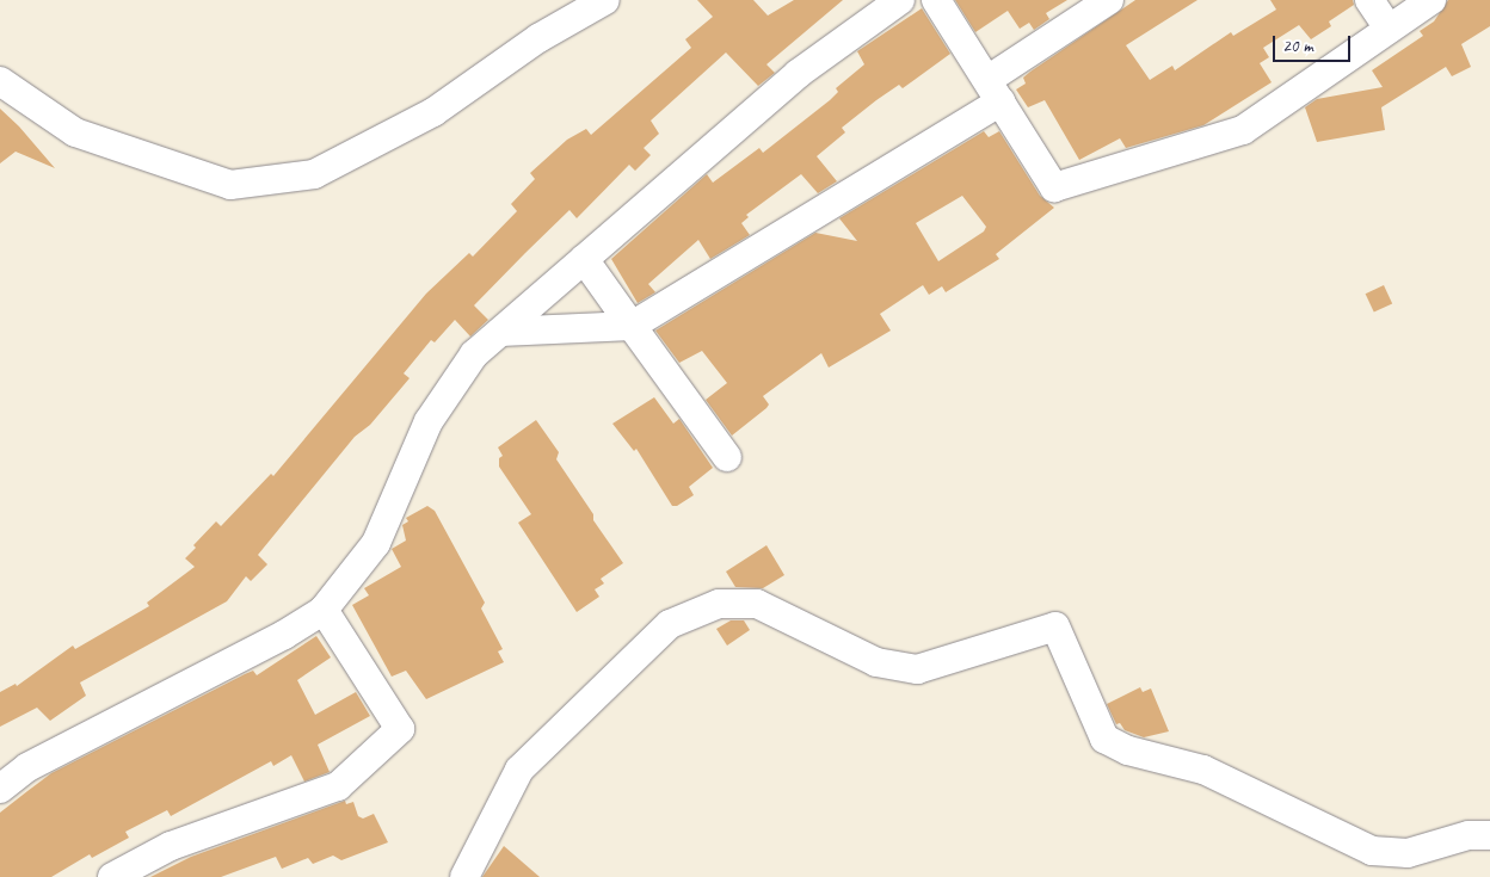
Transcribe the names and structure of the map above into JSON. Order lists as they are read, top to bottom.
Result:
{
  "scale_bar": "20 m"
}
